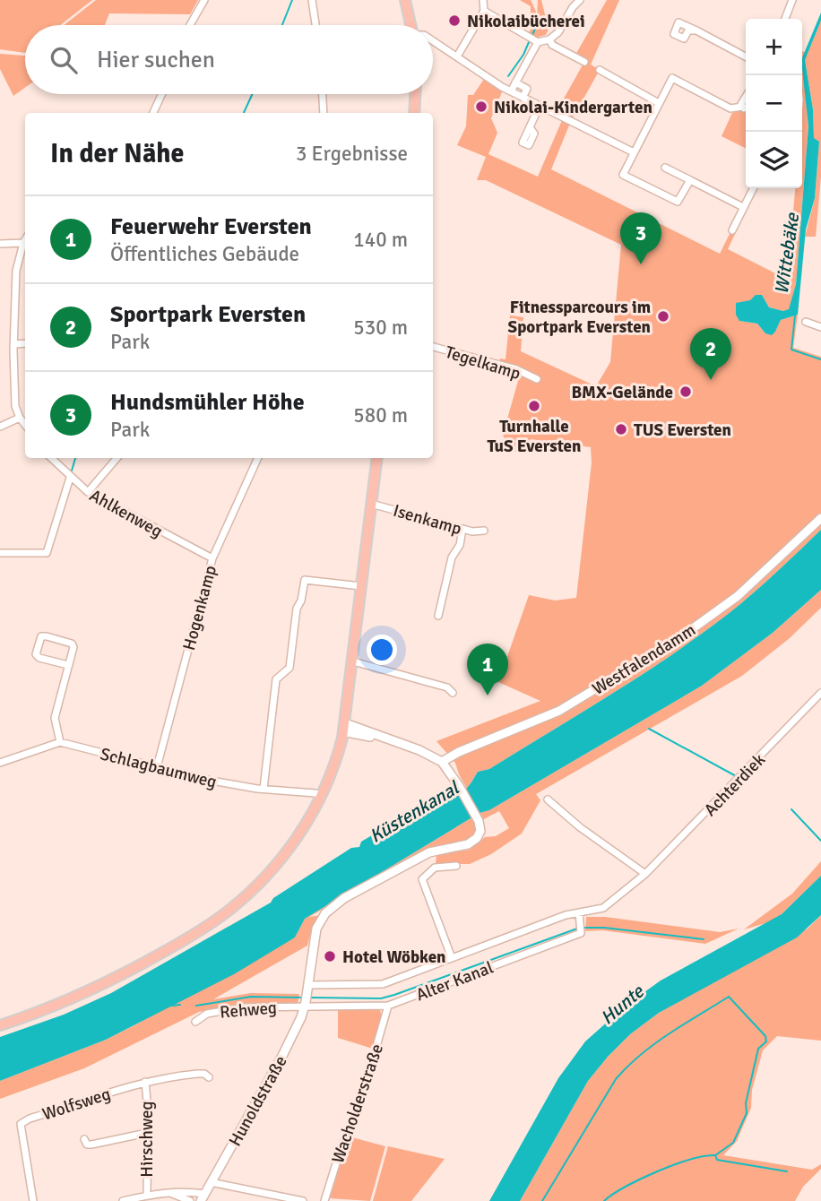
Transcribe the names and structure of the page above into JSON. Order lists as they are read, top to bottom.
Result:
{
  "streets": {
    "street": [
      "Tegelkamp",
      "Ahlkenweg",
      "Isenkamp",
      "Hogenkamp",
      "Westfalendamm",
      "Schlagbaumweg",
      "Achterdiek",
      "Alter Kanal",
      "Rehweg",
      "Hunoldstraße",
      "Wolfsweg",
      "Wacholderstraße",
      "Hirschweg"
    ]
  },
  "crossings": [
    ["Ahlkenweg", "Hogenkamp"],
    ["Hogenkamp", "Schlagbaumweg"],
    ["Westfalendamm", "Hunoldstraße"],
    ["Achterdiek", "Alter Kanal"],
    ["Achterdiek", "Rehweg"],
    ["Achterdiek", "Hunoldstraße"],
    ["Alter Kanal", "Rehweg"],
    ["Alter Kanal", "Hunoldstraße"],
    ["Alter Kanal", "Wacholderstraße"],
    ["Rehweg", "Hunoldstraße"],
    ["Wolfsweg", "Hirschweg"]
  ],
  "water": ["Wittebäke", "Küstenkanal", "Hunte"],
  "places": [
    "Nikolaibücherei",
    "Nikolai-Kindergarten",
    "Fitnessparcours im Sportpark Eversten",
    "BMX-Gelände",
    "Turnhalle TuS Eversten",
    "TUS Eversten",
    "Hotel Wöbken"
  ],
  "page": {
    "map_buttons": ["+", "−"],
    "search": "Hier suchen",
    "heading": ["In der Nähe", "3 Ergebnisse"],
    "list": [
      {
        "mark": "1",
        "name": "Feuerwehr Eversten",
        "note": "Öffentliches Gebäude",
        "value": "140 m"
      },
      {
        "mark": "2",
        "name": "Sportpark Eversten",
        "note": "Park",
        "value": "530 m"
      },
      {
        "mark": "3",
        "name": "Hundsmühler Höhe",
        "note": "Park",
        "value": "580 m"
      }
    ],
    "pins": ["3", "2", "1"]
  }
}
